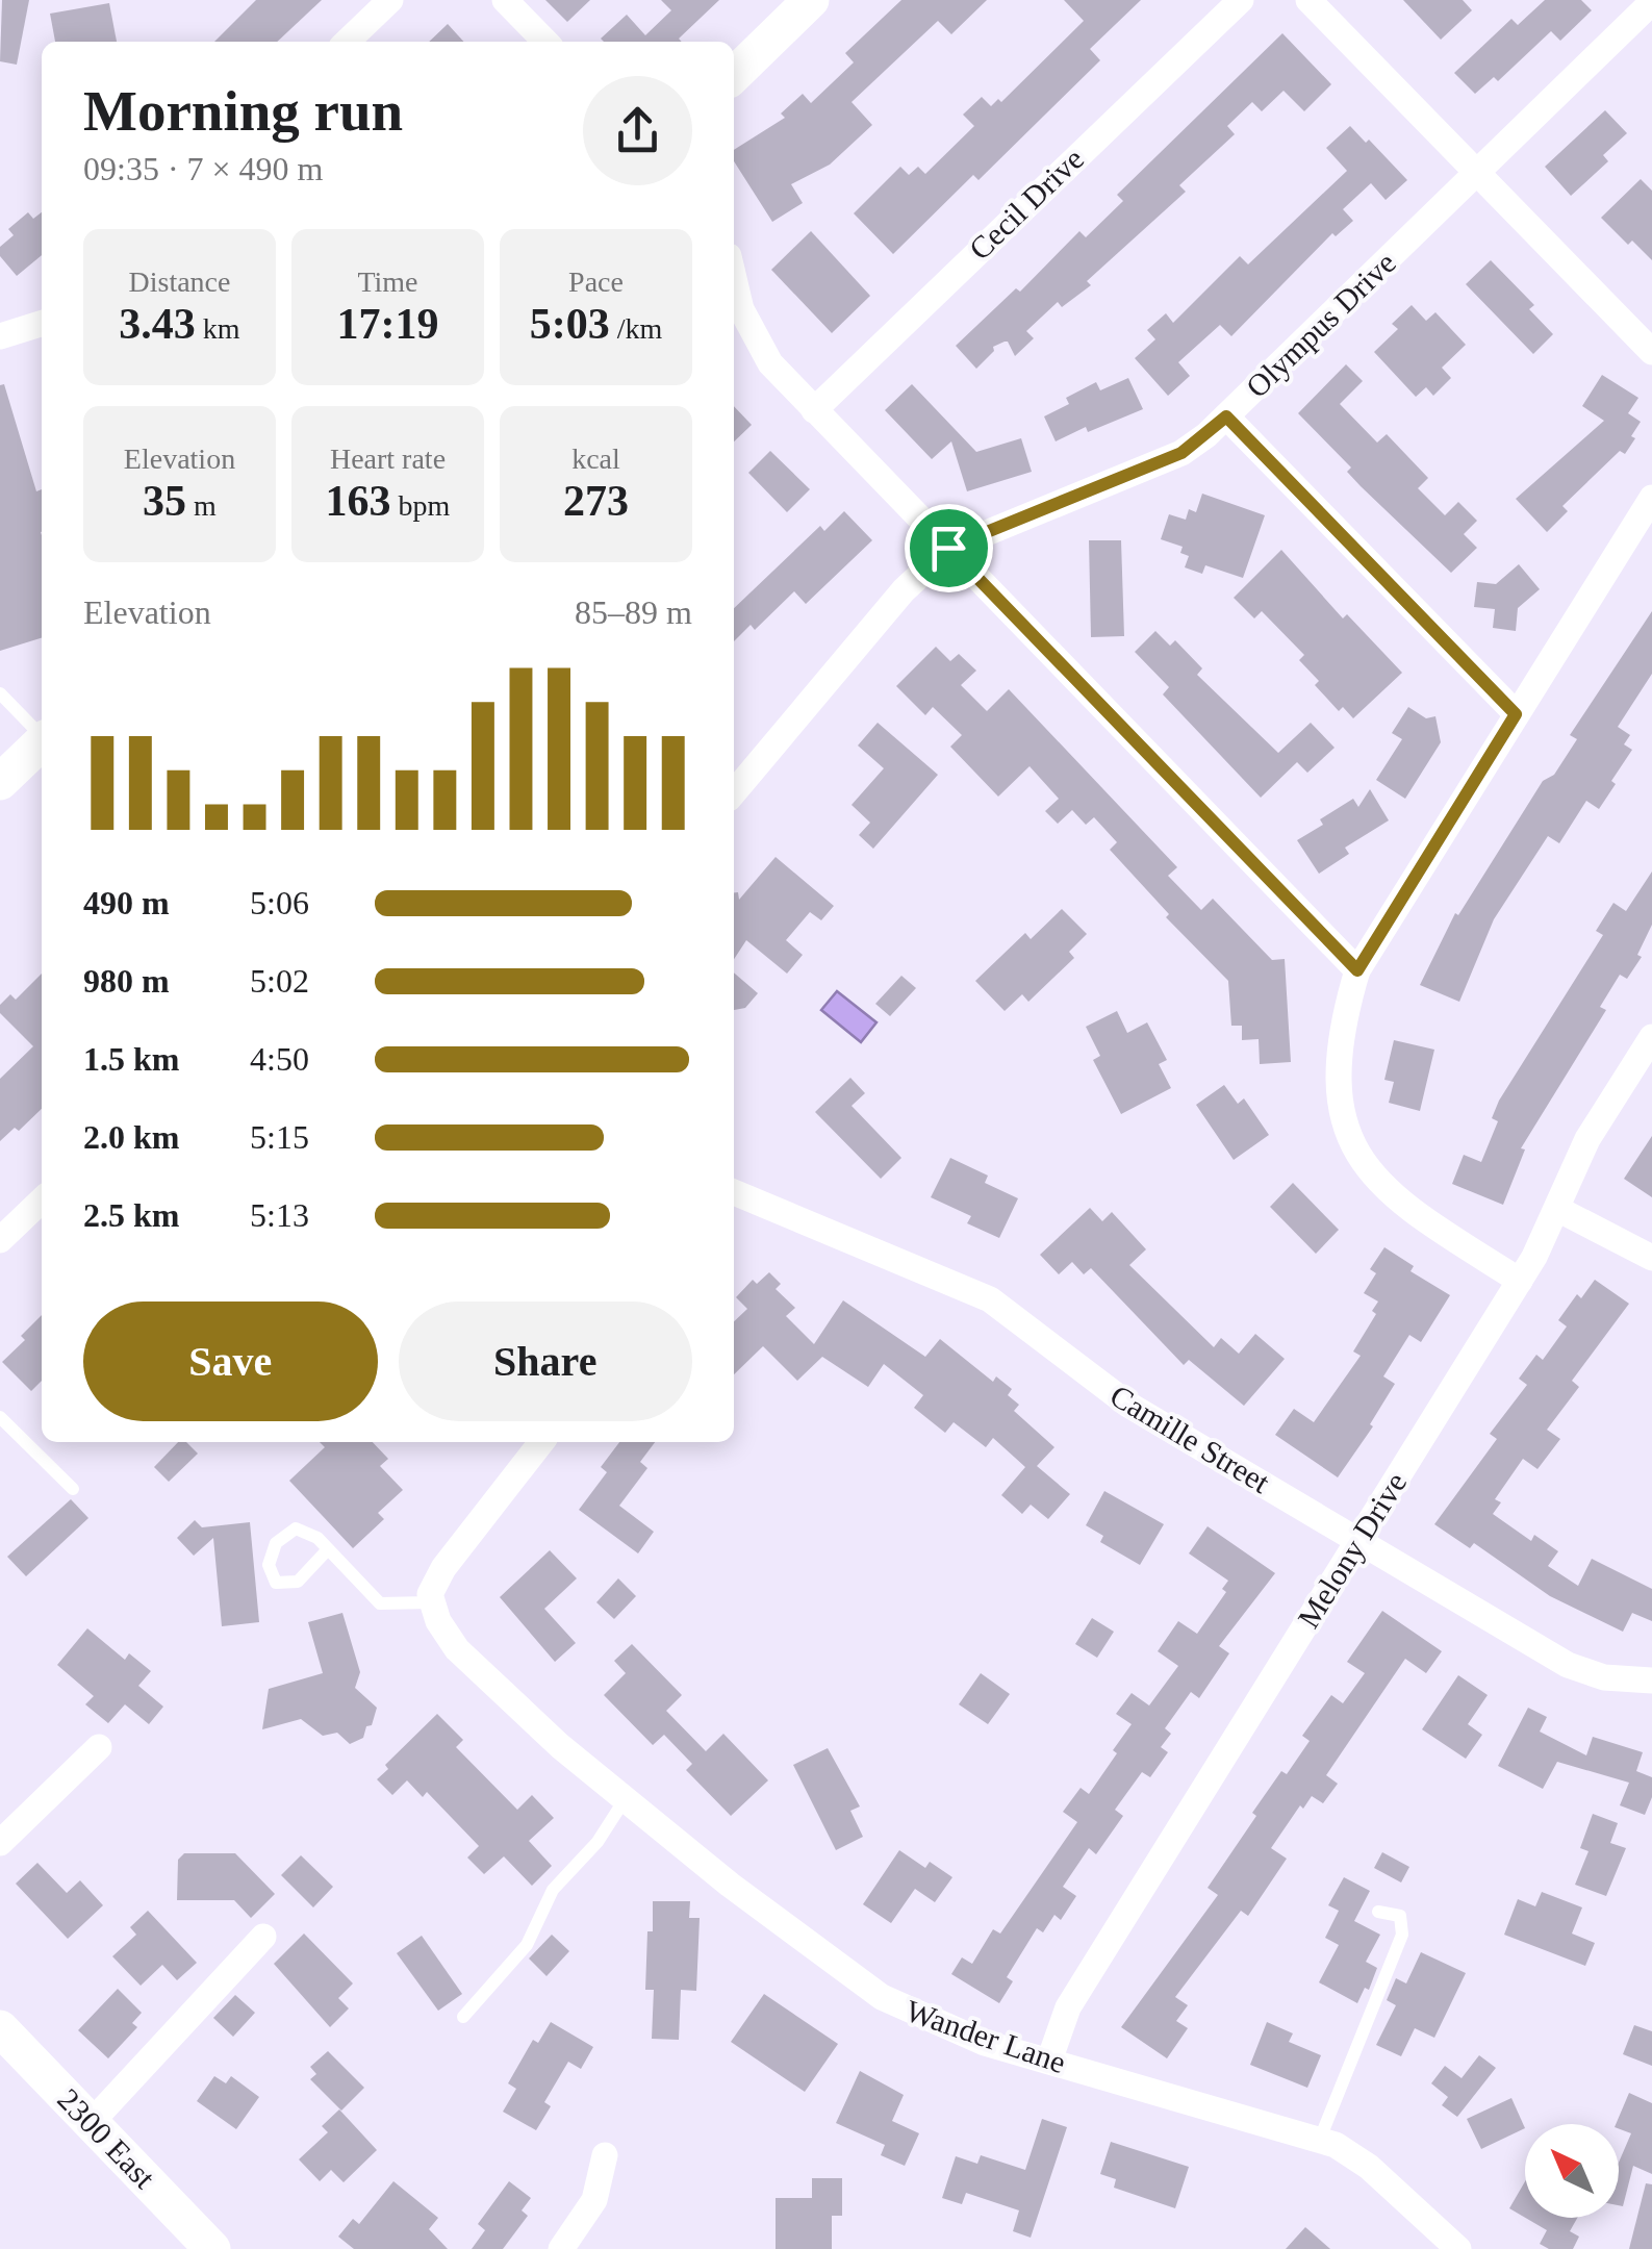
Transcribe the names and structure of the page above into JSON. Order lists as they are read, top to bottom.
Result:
{
  "streets": {
    "main road": ["2300 East"],
    "street": [
      "Cecil Drive",
      "Olympus Drive",
      "Camille Street",
      "Melony Drive",
      "Wander Lane"
    ]
  },
  "crossings": [
    ["Camille Street", "Melony Drive"],
    ["Melony Drive", "Wander Lane"]
  ],
  "north": "top left",
  "page": {
    "heading": ["Morning run", "09:35 · 7 × 490 m"],
    "stats": [
      ["Distance", "3.43 km"],
      ["Time", "17:19"],
      ["Pace", "5:03 /km"],
      ["Elevation", "35 m"],
      ["Heart rate", "163 bpm"],
      ["kcal", "273"]
    ],
    "chart": ["Elevation", "85–89 m"],
    "list": [
      {
        "name": "490 m",
        "note": "5:06"
      },
      {
        "name": "980 m",
        "note": "5:02"
      },
      {
        "name": "1.5 km",
        "note": "4:50"
      },
      {
        "name": "2.0 km",
        "note": "5:15"
      },
      {
        "name": "2.5 km",
        "note": "5:13"
      }
    ],
    "buttons": ["Save", "Share"]
  }
}
